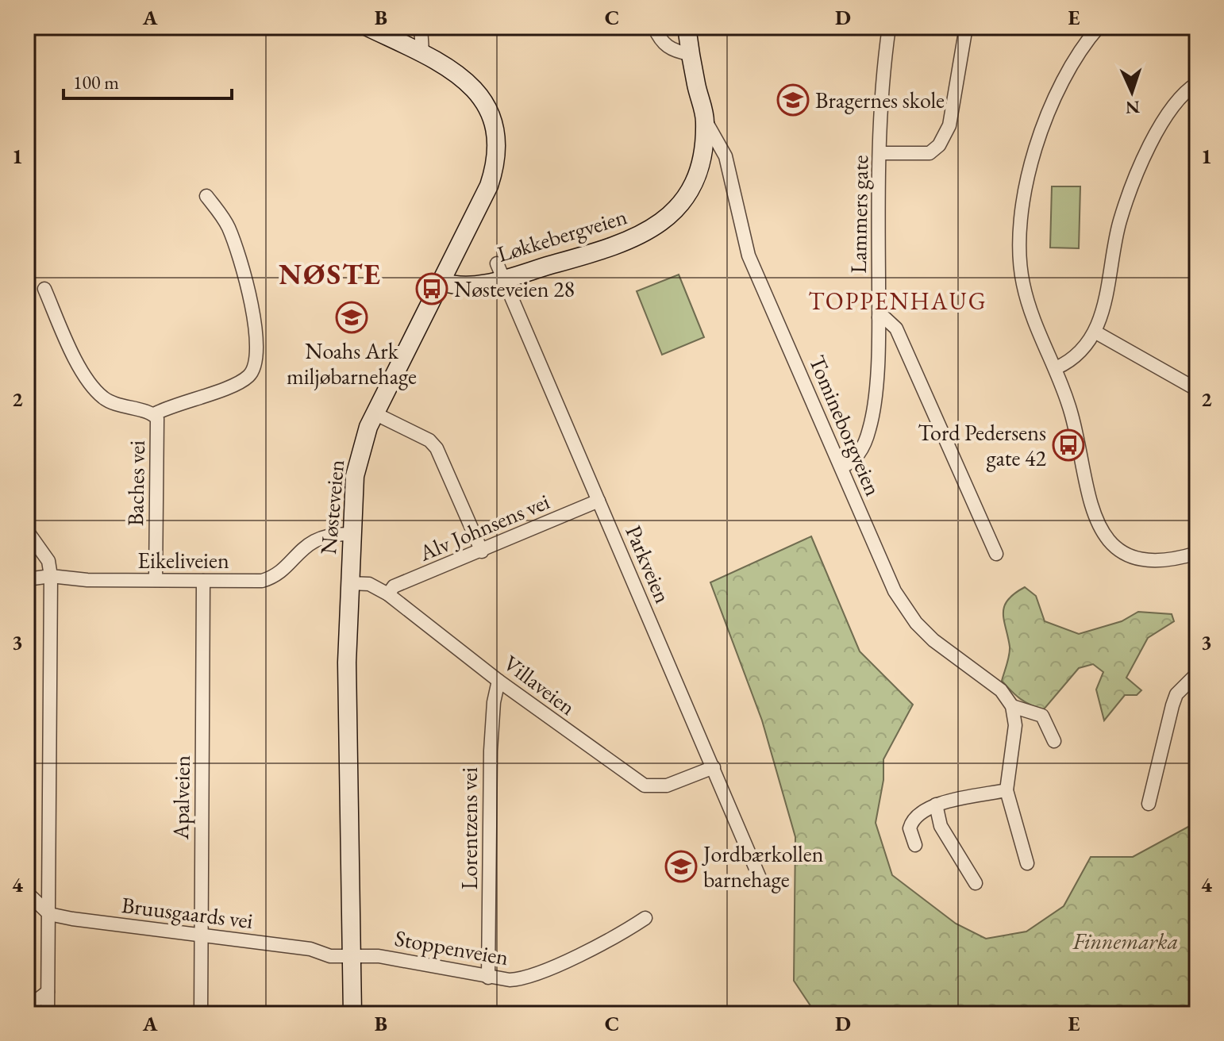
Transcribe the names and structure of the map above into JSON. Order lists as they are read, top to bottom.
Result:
{
  "streets": {
    "main road": ["Løkkebergveien", "Nøsteveien"],
    "street": [
      "Lammers gate",
      "Tomineborgveien",
      "Baches vei",
      "Alv Johnsens vei",
      "Eikeliveien",
      "Parkveien",
      "Villaveien",
      "Apalveien",
      "Lorentzens vei",
      "Bruusgaards vei",
      "Stoppenveien"
    ]
  },
  "crossings": [
    ["Lammers gate", "Tomineborgveien"],
    ["Løkkebergveien", "Tomineborgveien"],
    ["Løkkebergveien", "Nøsteveien"],
    ["Løkkebergveien", "Parkveien"],
    ["Baches vei", "Eikeliveien"],
    ["Nøsteveien", "Eikeliveien"],
    ["Nøsteveien", "Villaveien"],
    ["Nøsteveien", "Bruusgaards vei"],
    ["Nøsteveien", "Stoppenveien"],
    ["Alv Johnsens vei", "Parkveien"],
    ["Alv Johnsens vei", "Villaveien"],
    ["Eikeliveien", "Apalveien"],
    ["Parkveien", "Villaveien"],
    ["Villaveien", "Lorentzens vei"],
    ["Apalveien", "Bruusgaards vei"],
    ["Lorentzens vei", "Stoppenveien"],
    ["Bruusgaards vei", "Stoppenveien"]
  ],
  "districts": ["NØSTE", "TOPPENHAUG"],
  "parks": ["Finnemarka"],
  "places": {
    "school or university": ["Bragernes skole", "Noahs Ark miljøbarnehage", "Jordbærkollen barnehage"],
    "bus stop": ["Nøsteveien 28", "Tord Pedersens gate 42"]
  },
  "scale_bar": "100 m",
  "north": "bottom",
  "grid": {
    "columns": [
      "A",
      "B",
      "C",
      "D",
      "E"
    ],
    "rows": [
      "1",
      "2",
      "3",
      "4"
    ]
  }
}
